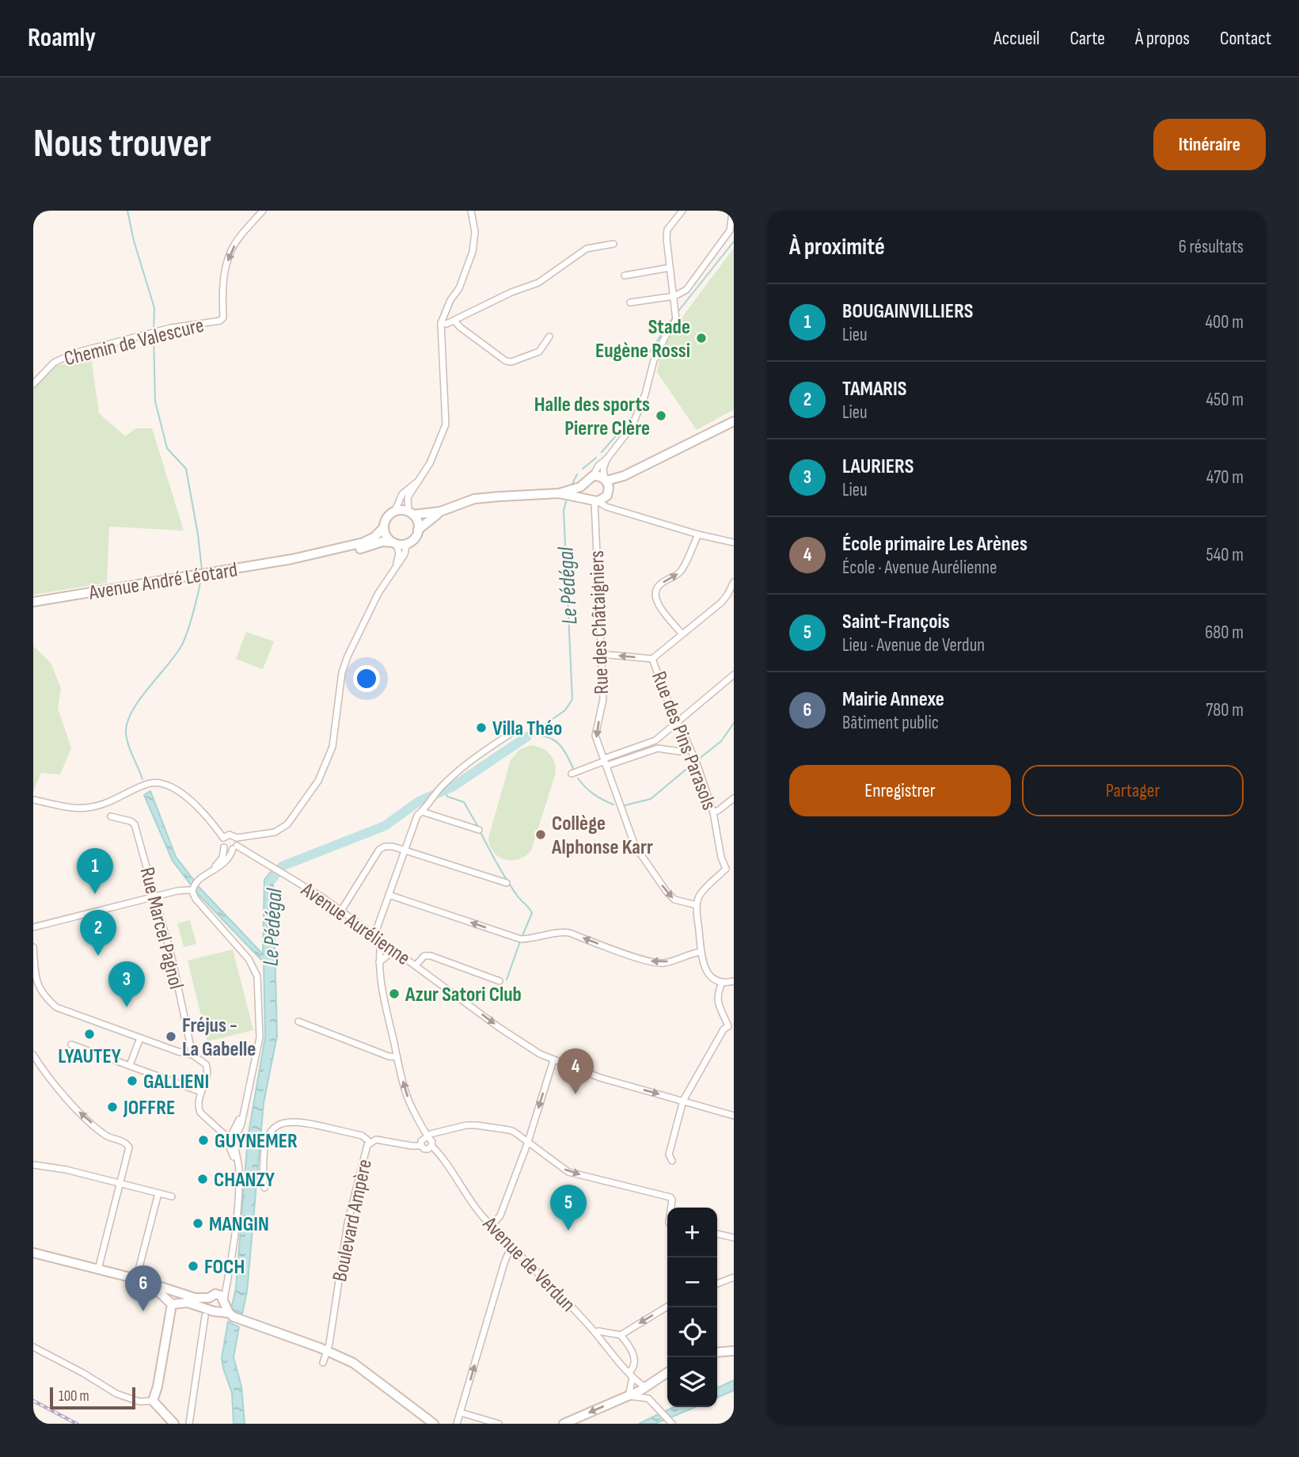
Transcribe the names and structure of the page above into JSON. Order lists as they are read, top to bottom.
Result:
{
  "streets": {
    "main road": ["Avenue André Léotard"],
    "street": [
      "Chemin de Valescure",
      "Rue des Châtaigniers",
      "Rue des Pins Parasols",
      "Avenue Aurélienne",
      "Rue Marcel Pagnol",
      "Boulevard Ampère",
      "Avenue de Verdun"
    ]
  },
  "crossings": [
    ["Boulevard Ampère", "Avenue de Verdun"]
  ],
  "one_way": ["Chemin de Valescure", "Rue des Châtaigniers", "Avenue Aurélienne"],
  "water": ["Le Pédégal"],
  "places": [
    "Stade Eugène Rossi",
    "Halle des sports Pierre Clère",
    "Villa Théo",
    "Collège Alphonse Karr",
    "Azur Satori Club",
    "LYAUTEY",
    "Fréjus - La Gabelle",
    "GALLIENI",
    "JOFFRE",
    "GUYNEMER",
    "CHANZY",
    "MANGIN",
    "FOCH"
  ],
  "scale_bar": "100 m",
  "page": {
    "header": "Roamly",
    "nav": [
      "Accueil",
      "Carte",
      "À propos",
      "Contact"
    ],
    "buttons": [
      "Itinéraire",
      ["Enregistrer", "Partager"]
    ],
    "title": "Nous trouver",
    "heading": ["À proximité", "6 résultats"],
    "list": [
      {
        "mark": "1",
        "name": "BOUGAINVILLIERS",
        "note": "Lieu",
        "value": "400 m"
      },
      {
        "mark": "2",
        "name": "TAMARIS",
        "note": "Lieu",
        "value": "450 m"
      },
      {
        "mark": "3",
        "name": "LAURIERS",
        "note": "Lieu",
        "value": "470 m"
      },
      {
        "mark": "4",
        "name": "École primaire Les Arènes",
        "note": "École · Avenue Aurélienne",
        "value": "540 m"
      },
      {
        "mark": "5",
        "name": "Saint-François",
        "note": "Lieu · Avenue de Verdun",
        "value": "680 m"
      },
      {
        "mark": "6",
        "name": "Mairie Annexe",
        "note": "Bâtiment public",
        "value": "780 m"
      }
    ],
    "pins": [
      "1",
      "2",
      "3",
      "4",
      "5",
      "6"
    ],
    "map_buttons": ["+", "−"],
    "scale": "100 m"
  }
}
